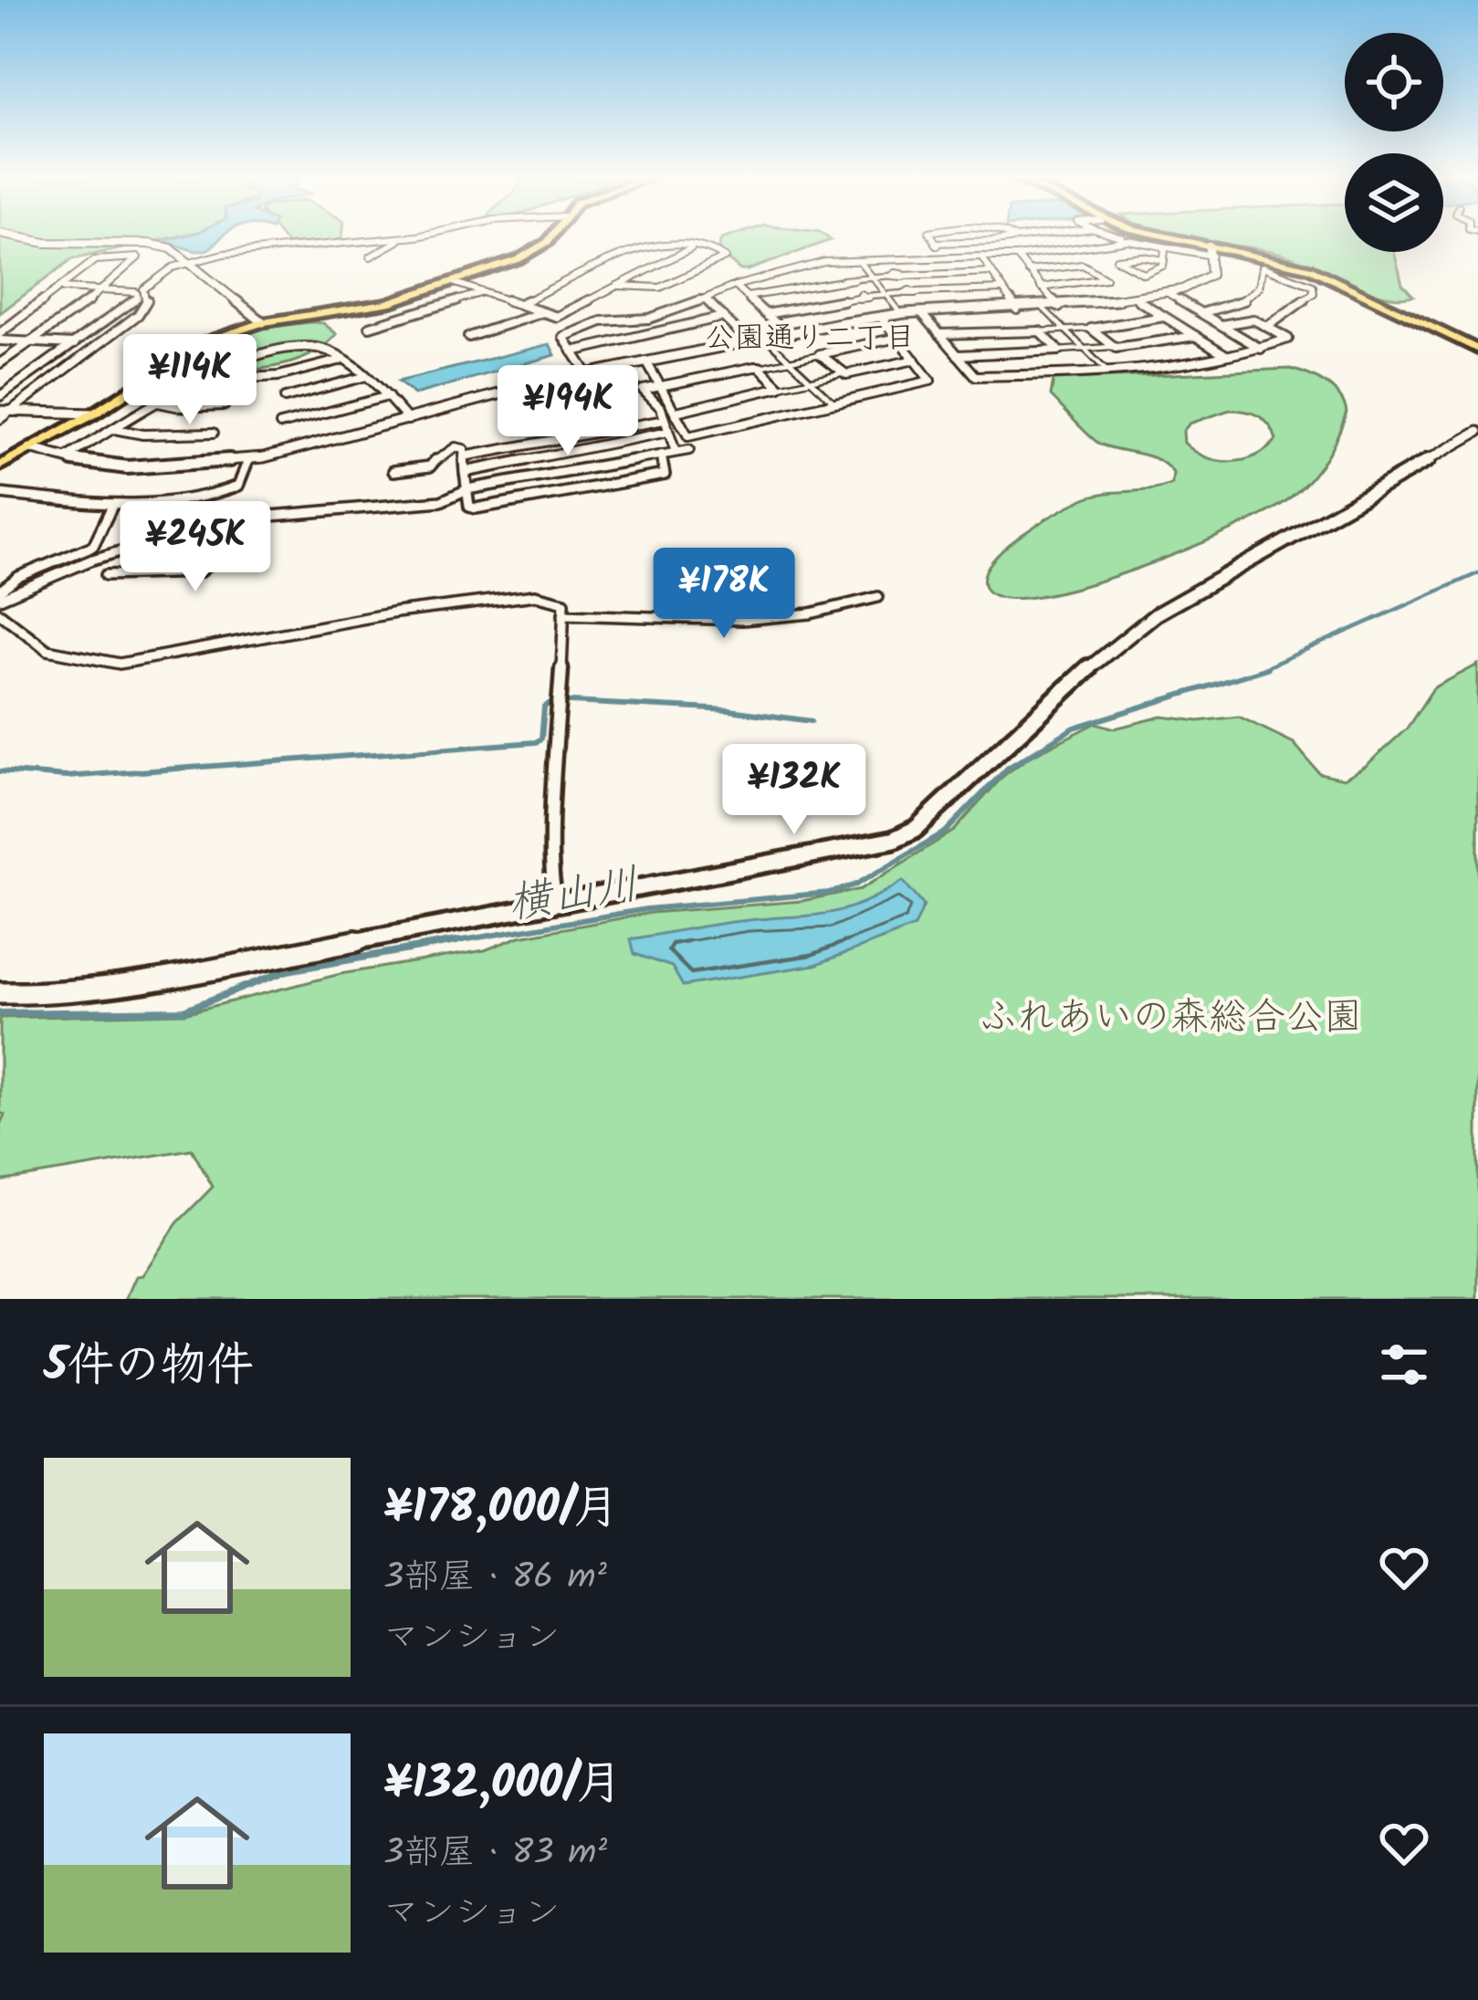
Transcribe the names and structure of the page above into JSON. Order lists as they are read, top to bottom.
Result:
{
  "districts": ["公園通り二丁目"],
  "water": ["横山川"],
  "parks": ["ふれあいの森総合公園"],
  "page": {
    "price": [
      "¥114K",
      "¥194K",
      "¥245K",
      "¥178K",
      "¥132K"
    ],
    "heading": "5件の物件",
    "list": [
      {
        "name": "¥178,000/月",
        "note": "3部屋 · 86 m² · マンション"
      },
      {
        "name": "¥132,000/月",
        "note": "3部屋 · 83 m² · マンション"
      }
    ]
  }
}
